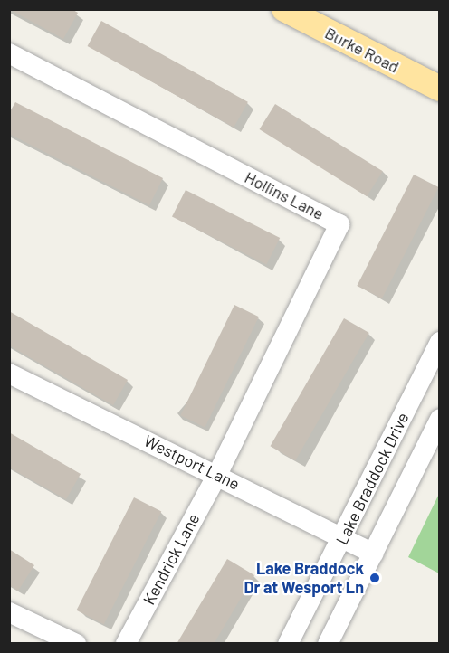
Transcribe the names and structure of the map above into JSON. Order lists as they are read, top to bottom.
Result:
{
  "streets": {
    "main road": ["Burke Road"],
    "street": [
      "Hollins Lane",
      "Westport Lane",
      "Lake Braddock Drive",
      "Kendrick Lane"
    ]
  },
  "crossings": [
    ["Hollins Lane", "Westport Lane"],
    ["Hollins Lane", "Kendrick Lane"],
    ["Westport Lane", "Lake Braddock Drive"],
    ["Westport Lane", "Kendrick Lane"]
  ],
  "places": ["Lake Braddock Dr at Wesport Ln"]
}
